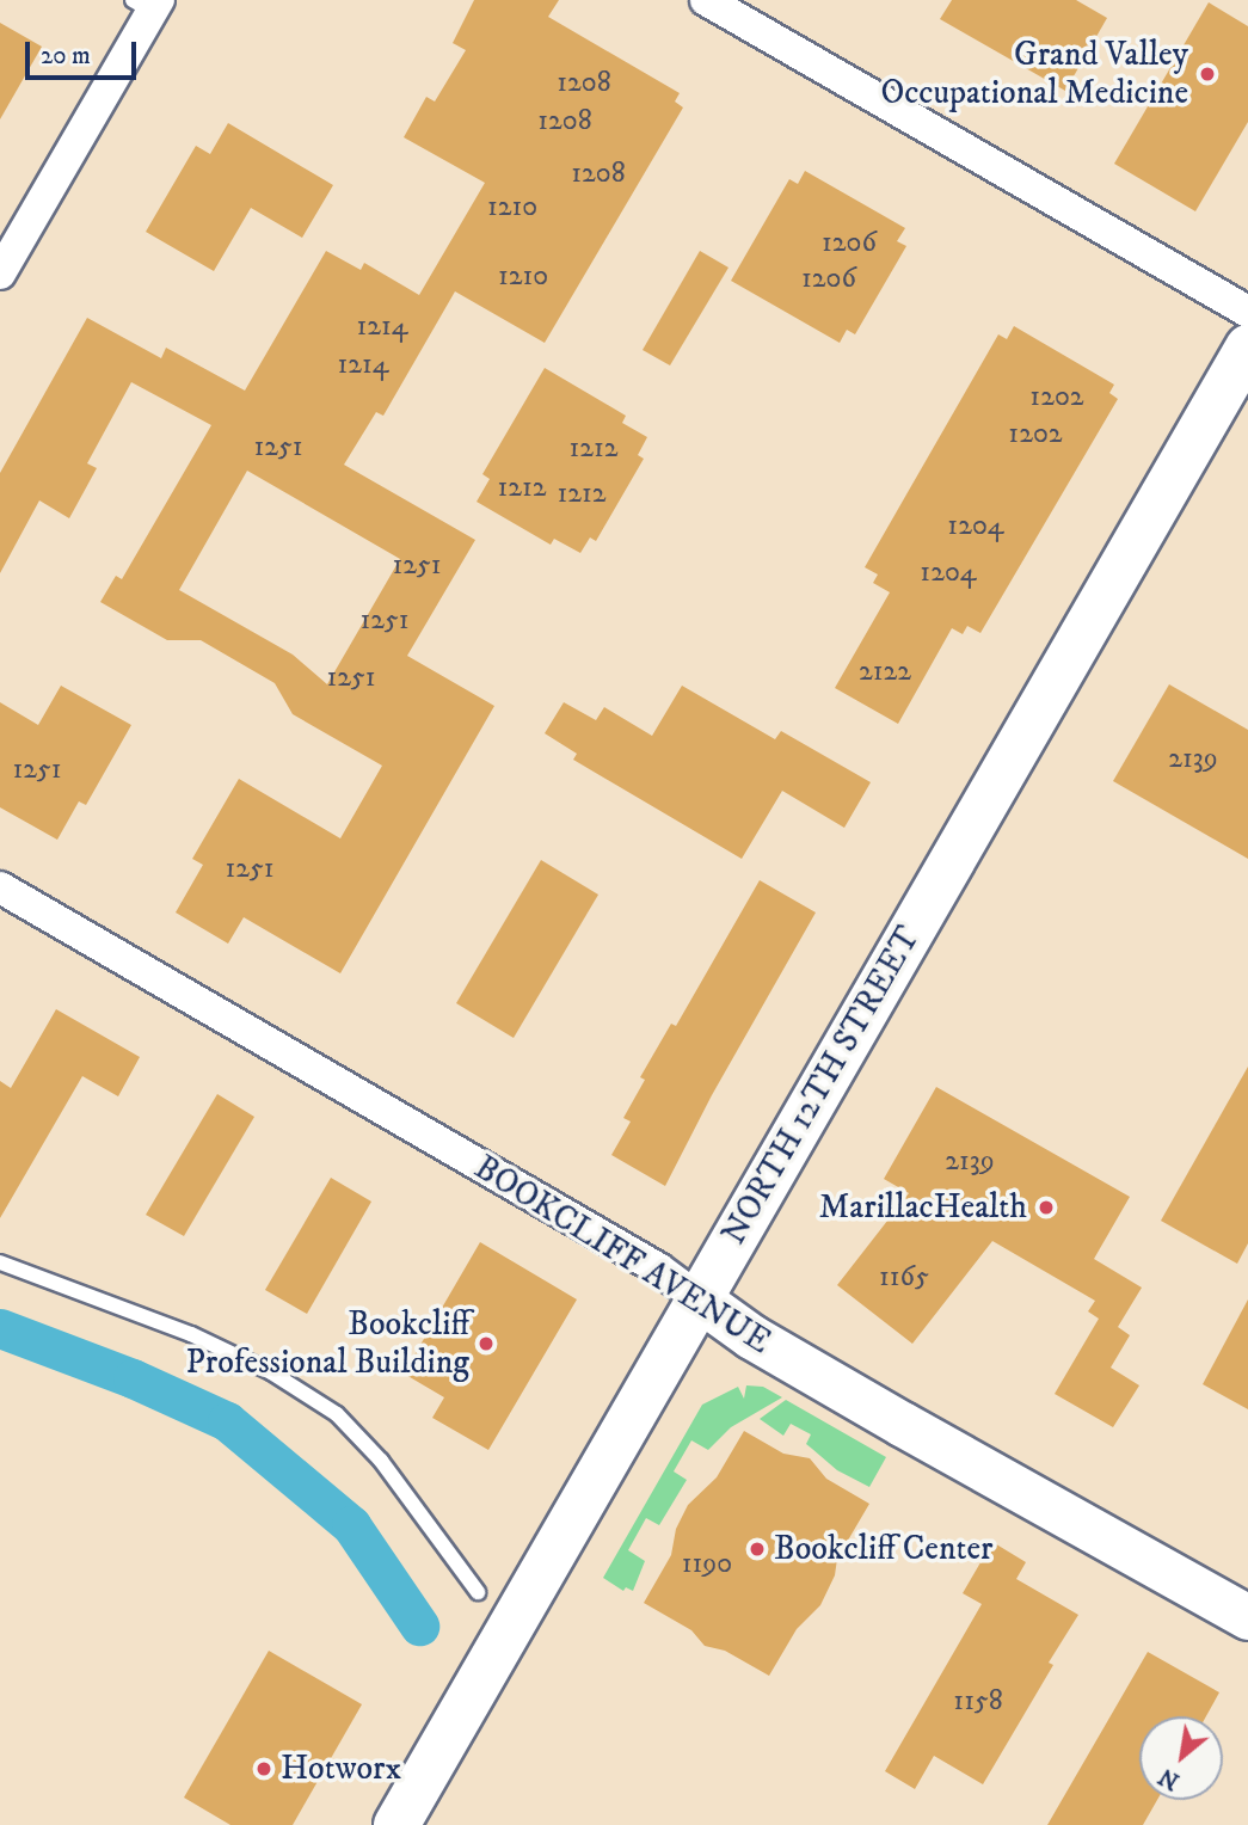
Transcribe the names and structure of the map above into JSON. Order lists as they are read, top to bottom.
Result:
{
  "streets": {
    "main road": ["NORTH 12TH STREET"],
    "street": ["BOOKCLIFF AVENUE"]
  },
  "crossings": [
    ["NORTH 12TH STREET", "BOOKCLIFF AVENUE"]
  ],
  "places": [
    "Grand Valley Occupational Medicine",
    "MarillacHealth",
    "Bookcliff Professional Building",
    "Bookcliff Center",
    "Hotworx"
  ],
  "house_numbers": [
    "1208",
    "1208",
    "1208",
    "1210",
    "1206",
    "1210",
    "1206",
    "1214",
    "1214",
    "1202",
    "1202",
    "1251",
    "1212",
    "1212",
    "1212",
    "1204",
    "1251",
    "1204",
    "1251",
    "2122",
    "1251",
    "2139",
    "1251",
    "1251",
    "2139",
    "1165",
    "1190",
    "1158"
  ],
  "scale_bar": "20 m",
  "north": "bottom left"
}
